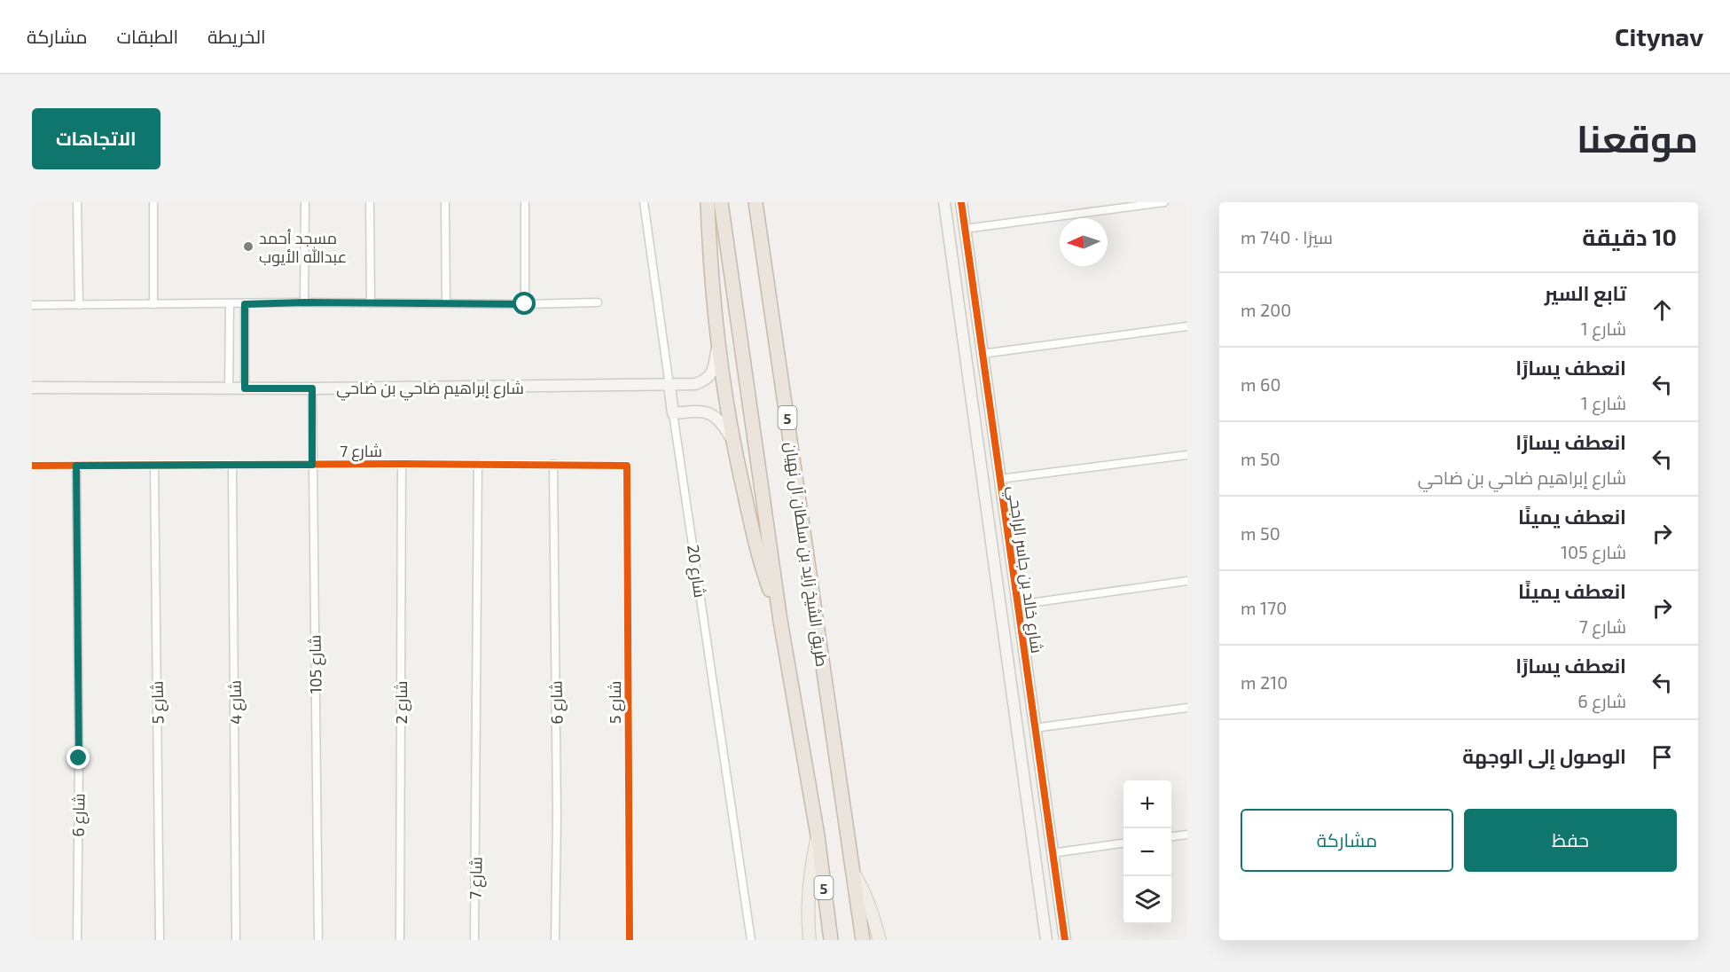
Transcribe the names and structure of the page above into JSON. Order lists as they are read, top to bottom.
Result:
{
  "streets": {
    "highway": ["5", "طريق الشيخ زايد بن سلطان آل نهيان"],
    "street": [
      "شارع إبراهيم ضاحي بن ضاحي",
      "شارع 7",
      "شارع خالد بن جاسر الراجحي",
      "شارع 20",
      "شارع 105",
      "شارع 5",
      "شارع 4",
      "شارع 2",
      "شارع 6"
    ]
  },
  "crossings": [
    ["شارع إبراهيم ضاحي بن ضاحي", "شارع 20"],
    ["شارع إبراهيم ضاحي بن ضاحي", "شارع 105"],
    ["شارع 7", "شارع 105"],
    ["شارع 7", "شارع 5"],
    ["شارع 7", "شارع 4"],
    ["شارع 7", "شارع 2"],
    ["شارع 7", "شارع 6"]
  ],
  "places": ["مسجد أحمد عبدالله الأيوب"],
  "north": "left",
  "page": {
    "header": "Citynav",
    "nav": ["الخريطة", "الطبقات", "مشاركة"],
    "title": "موقعنا",
    "buttons": [
      "الاتجاهات",
      ["حفظ", "مشاركة"]
    ],
    "heading": ["10 دقيقة", "سيرًا · 740 m"],
    "list": [
      ["تابع السير", "شارع 1", "200 m"],
      ["انعطف يسارًا", "شارع 1", "60 m"],
      ["انعطف يسارًا", "شارع إبراهيم ضاحي بن ضاحي", "50 m"],
      ["انعطف يمينًا", "شارع 105", "50 m"],
      ["انعطف يمينًا", "شارع 7", "170 m"],
      ["انعطف يسارًا", "شارع 6", "210 m"],
      "الوصول إلى الوجهة"
    ],
    "map_buttons": ["+", "−"]
  }
}
